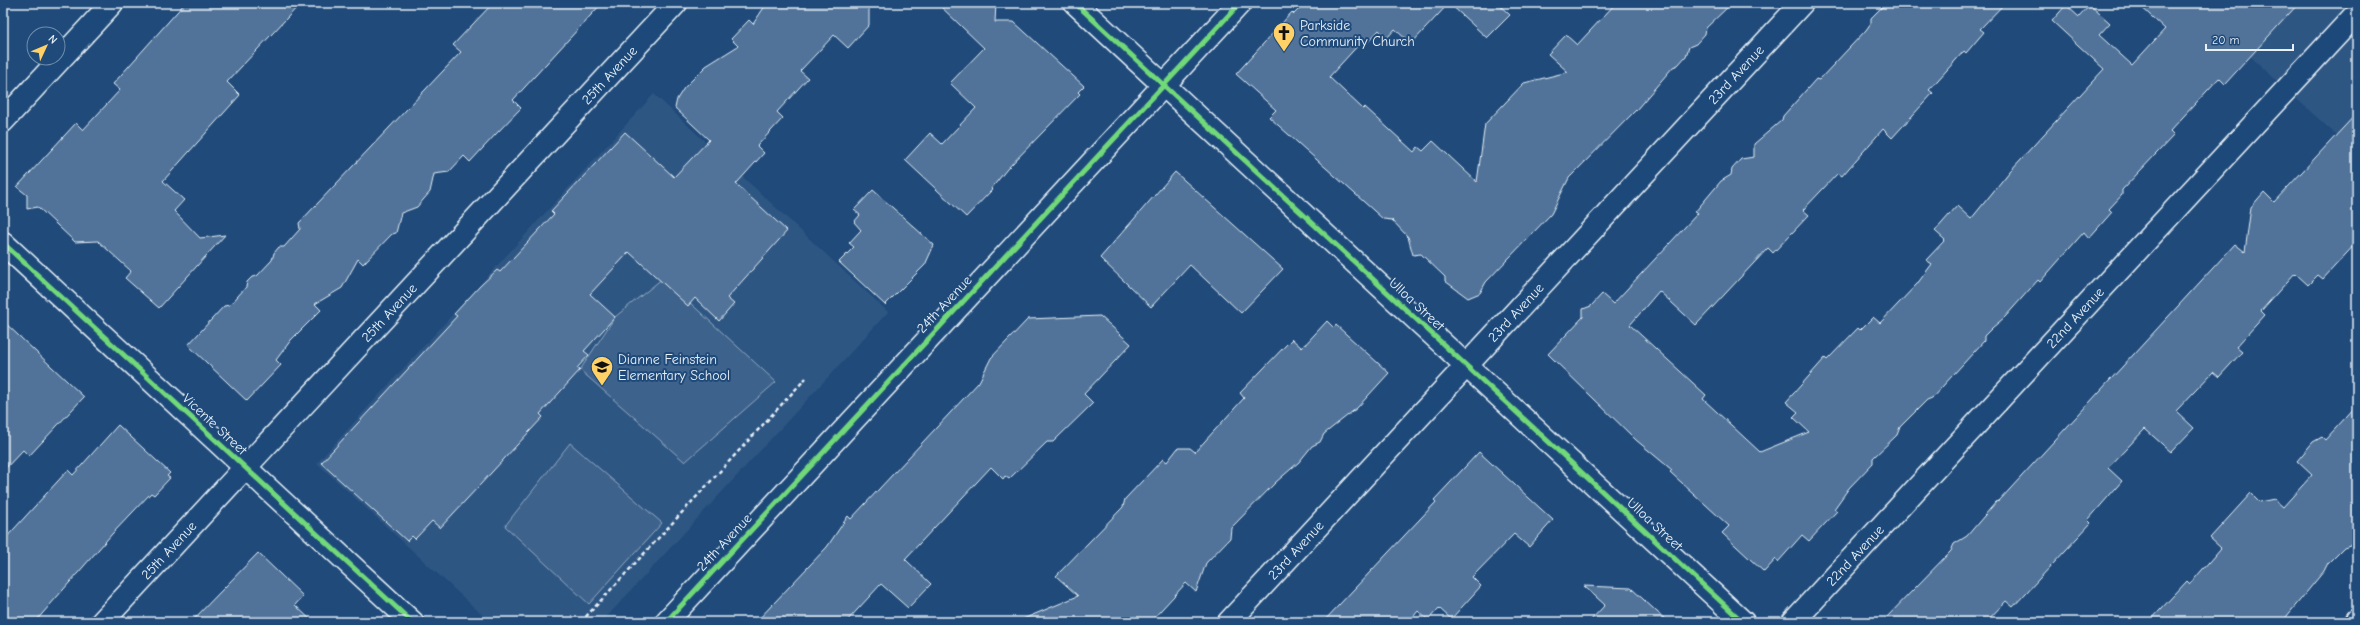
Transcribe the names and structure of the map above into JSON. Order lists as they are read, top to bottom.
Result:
{
  "streets": {
    "street": [
      "25th Avenue",
      "23rd Avenue",
      "24th Avenue",
      "Ulloa Street",
      "22nd Avenue",
      "Vicente Street"
    ]
  },
  "crossings": [
    ["25th Avenue", "Vicente Street"],
    ["23rd Avenue", "Ulloa Street"],
    ["24th Avenue", "Ulloa Street"]
  ],
  "places": {
    "church": ["Parkside Community Church"],
    "school or university": ["Dianne Feinstein Elementary School"]
  },
  "scale_bar": "20 m",
  "north": "top right"
}
